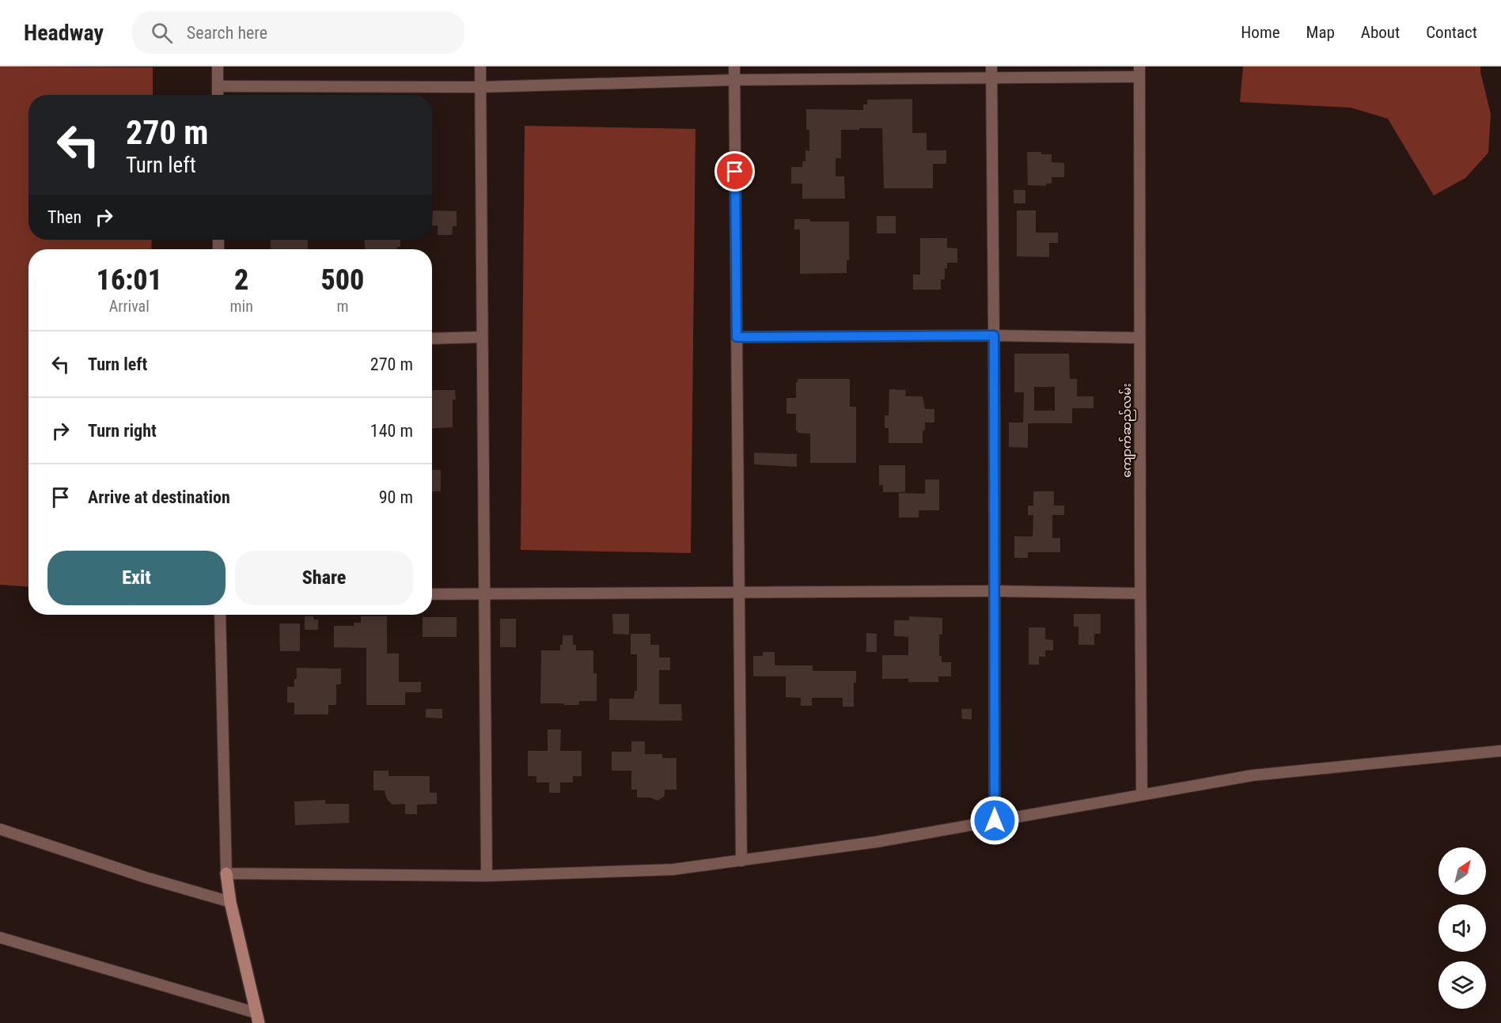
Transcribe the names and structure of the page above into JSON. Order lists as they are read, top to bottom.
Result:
{
  "streets": {
    "street": ["ကျောက်ဆည်လမ်း"]
  },
  "north": "top right",
  "page": {
    "header": "Headway",
    "search": "Search here",
    "nav": [
      "Home",
      "Map",
      "About",
      "Contact"
    ],
    "turn": ["270 m", "Turn left"],
    "then": "Then",
    "eta": [
      "16:01",
      "Arrival",
      "2",
      "min",
      "500",
      "m"
    ],
    "list": [
      {
        "name": "Turn left",
        "value": "270 m"
      },
      {
        "name": "Turn right",
        "value": "140 m"
      },
      {
        "name": "Arrive at destination",
        "value": "90 m"
      }
    ],
    "buttons": ["Exit", "Share"]
  }
}
